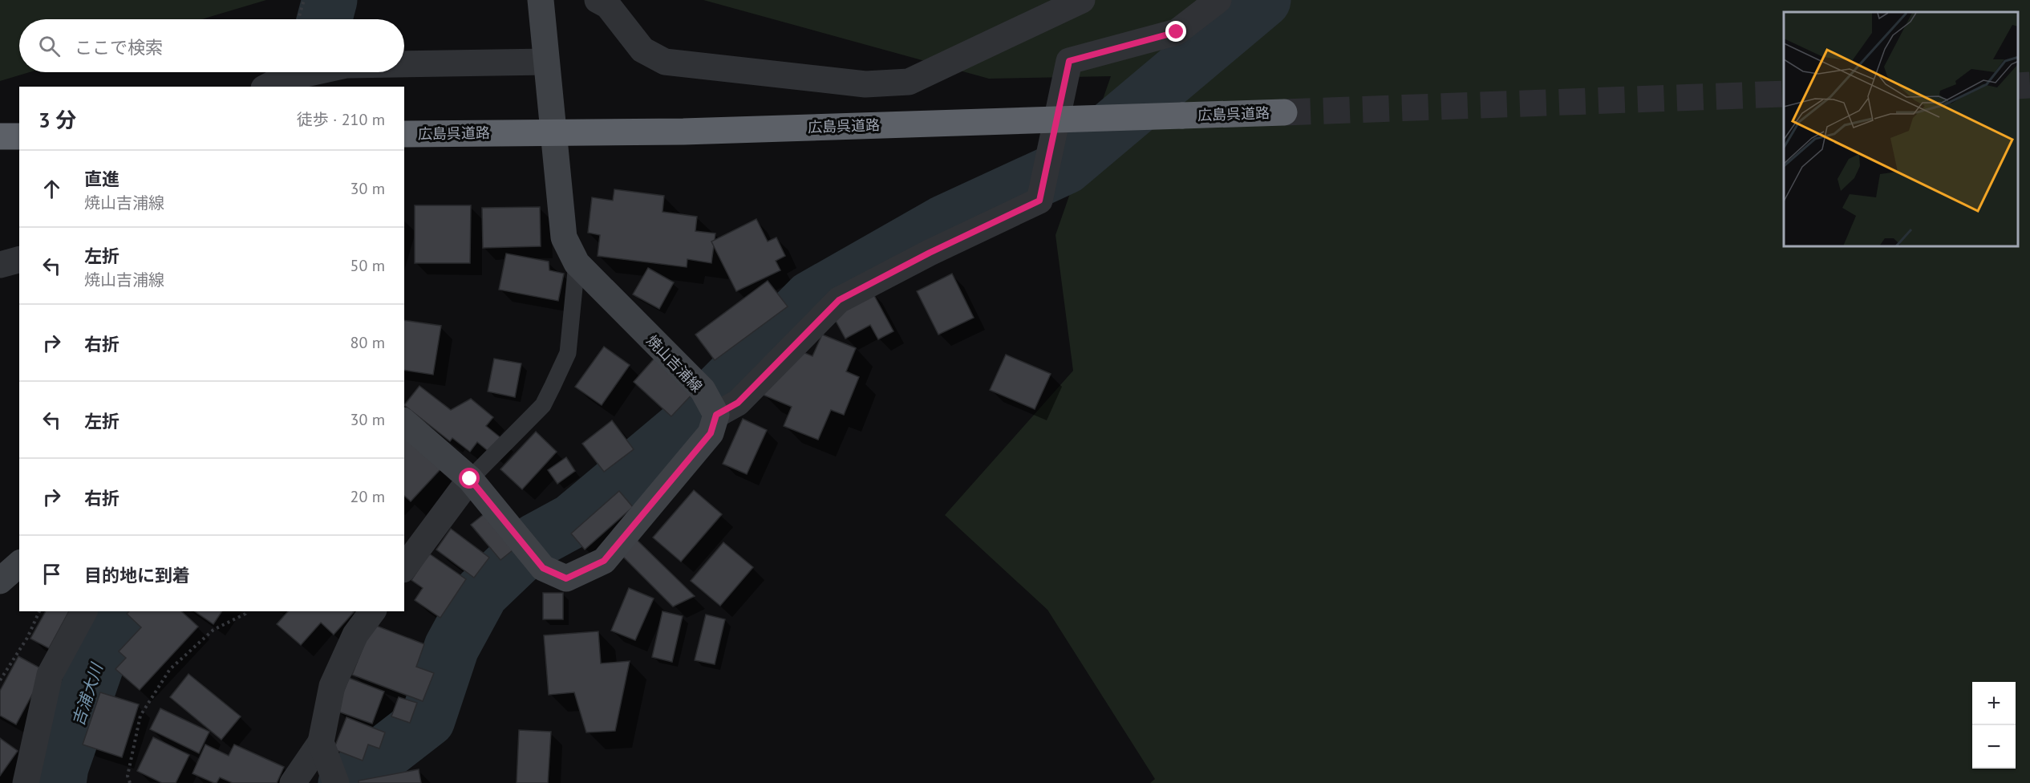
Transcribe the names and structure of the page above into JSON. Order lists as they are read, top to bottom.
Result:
{
  "streets": {
    "highway": ["広島呉道路"],
    "main road": ["焼山吉浦線"]
  },
  "water": ["吉浦大川"],
  "page": {
    "search": "ここで検索",
    "heading": ["3 分", "徒歩 · 210 m"],
    "list": [
      ["直進", "焼山吉浦線", "30 m"],
      ["左折", "焼山吉浦線", "50 m"],
      ["右折", "80 m"],
      ["左折", "30 m"],
      ["右折", "20 m"],
      "目的地に到着"
    ],
    "map_buttons": ["+", "−"]
  }
}
